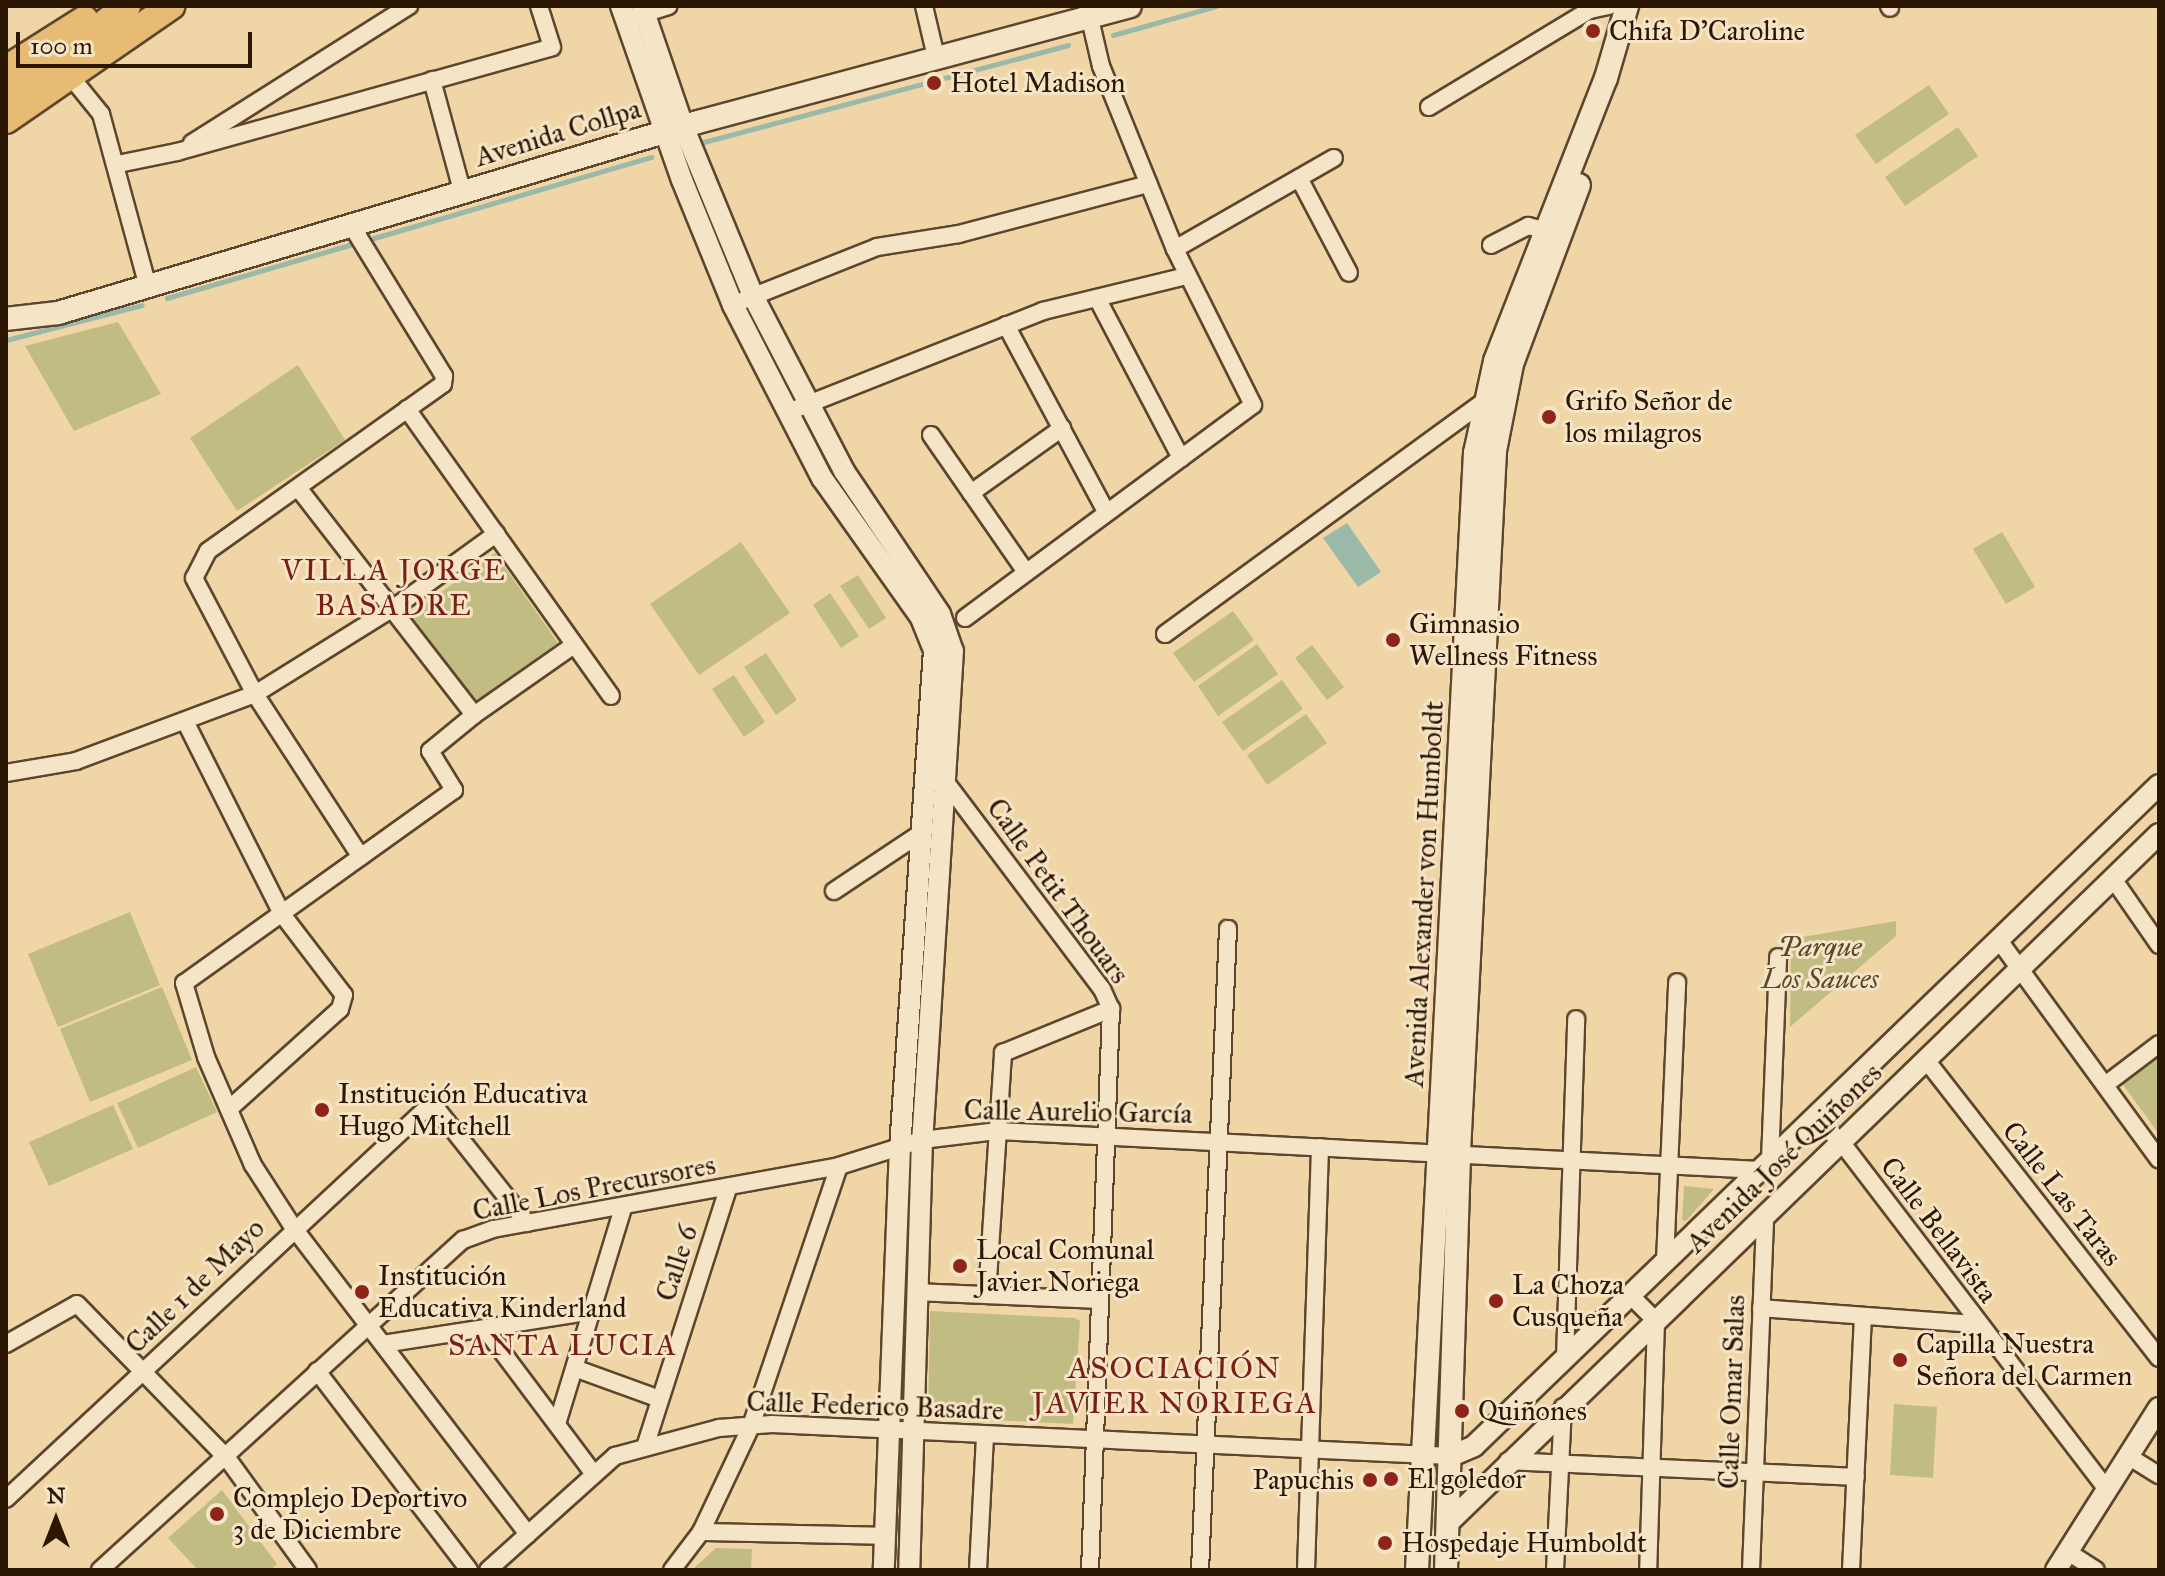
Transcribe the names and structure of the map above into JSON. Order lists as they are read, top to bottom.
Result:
{
  "streets": {
    "main road": ["Avenida Collpa", "Avenida Alexander von Humboldt"],
    "street": [
      "Calle Petit Thouars",
      "Calle Aurelio García",
      "Avenida José Quiñones",
      "Calle Los Precursores",
      "Calle Las Taras",
      "Calle Bellavista",
      "Calle 6",
      "Calle 1 de Mayo",
      "Calle Omar Salas",
      "Calle Federico Basadre"
    ]
  },
  "crossings": [
    ["Calle Petit Thouars", "Calle Aurelio García"],
    ["Calle Petit Thouars", "Calle Federico Basadre"],
    ["Avenida Alexander von Humboldt", "Calle Aurelio García"],
    ["Avenida Alexander von Humboldt", "Avenida José Quiñones"],
    ["Avenida Alexander von Humboldt", "Calle Federico Basadre"],
    ["Calle Aurelio García", "Avenida José Quiñones"],
    ["Calle Aurelio García", "Calle Los Precursores"],
    ["Avenida José Quiñones", "Calle Las Taras"],
    ["Avenida José Quiñones", "Calle Bellavista"],
    ["Avenida José Quiñones", "Calle Omar Salas"],
    ["Avenida José Quiñones", "Calle Federico Basadre"],
    ["Calle Los Precursores", "Calle 6"],
    ["Calle Los Precursores", "Calle 1 de Mayo"],
    ["Calle 6", "Calle Federico Basadre"]
  ],
  "districts": ["VILLA JORGE BASADRE", "SANTA LUCIA", "ASOCIACIÓN JAVIER NORIEGA"],
  "parks": ["Parque Los Sauces"],
  "places": [
    "Chifa D'Caroline",
    "Hotel Madison",
    "Grifo Señor de los milagros",
    "Gimnasio Wellness Fitness",
    "Institución Educativa Hugo Mitchell",
    "Local Comunal Javier Noriega",
    "Institución Educativa Kinderland",
    "La Choza Cusqueña",
    "Capilla Nuestra Señora del Carmen",
    "Quiñones",
    "El goledor",
    "Papuchis",
    "Complejo Deportivo 3 de Diciembre",
    "Hospedaje Humboldt"
  ],
  "scale_bar": "100 m",
  "north": "top"
}
